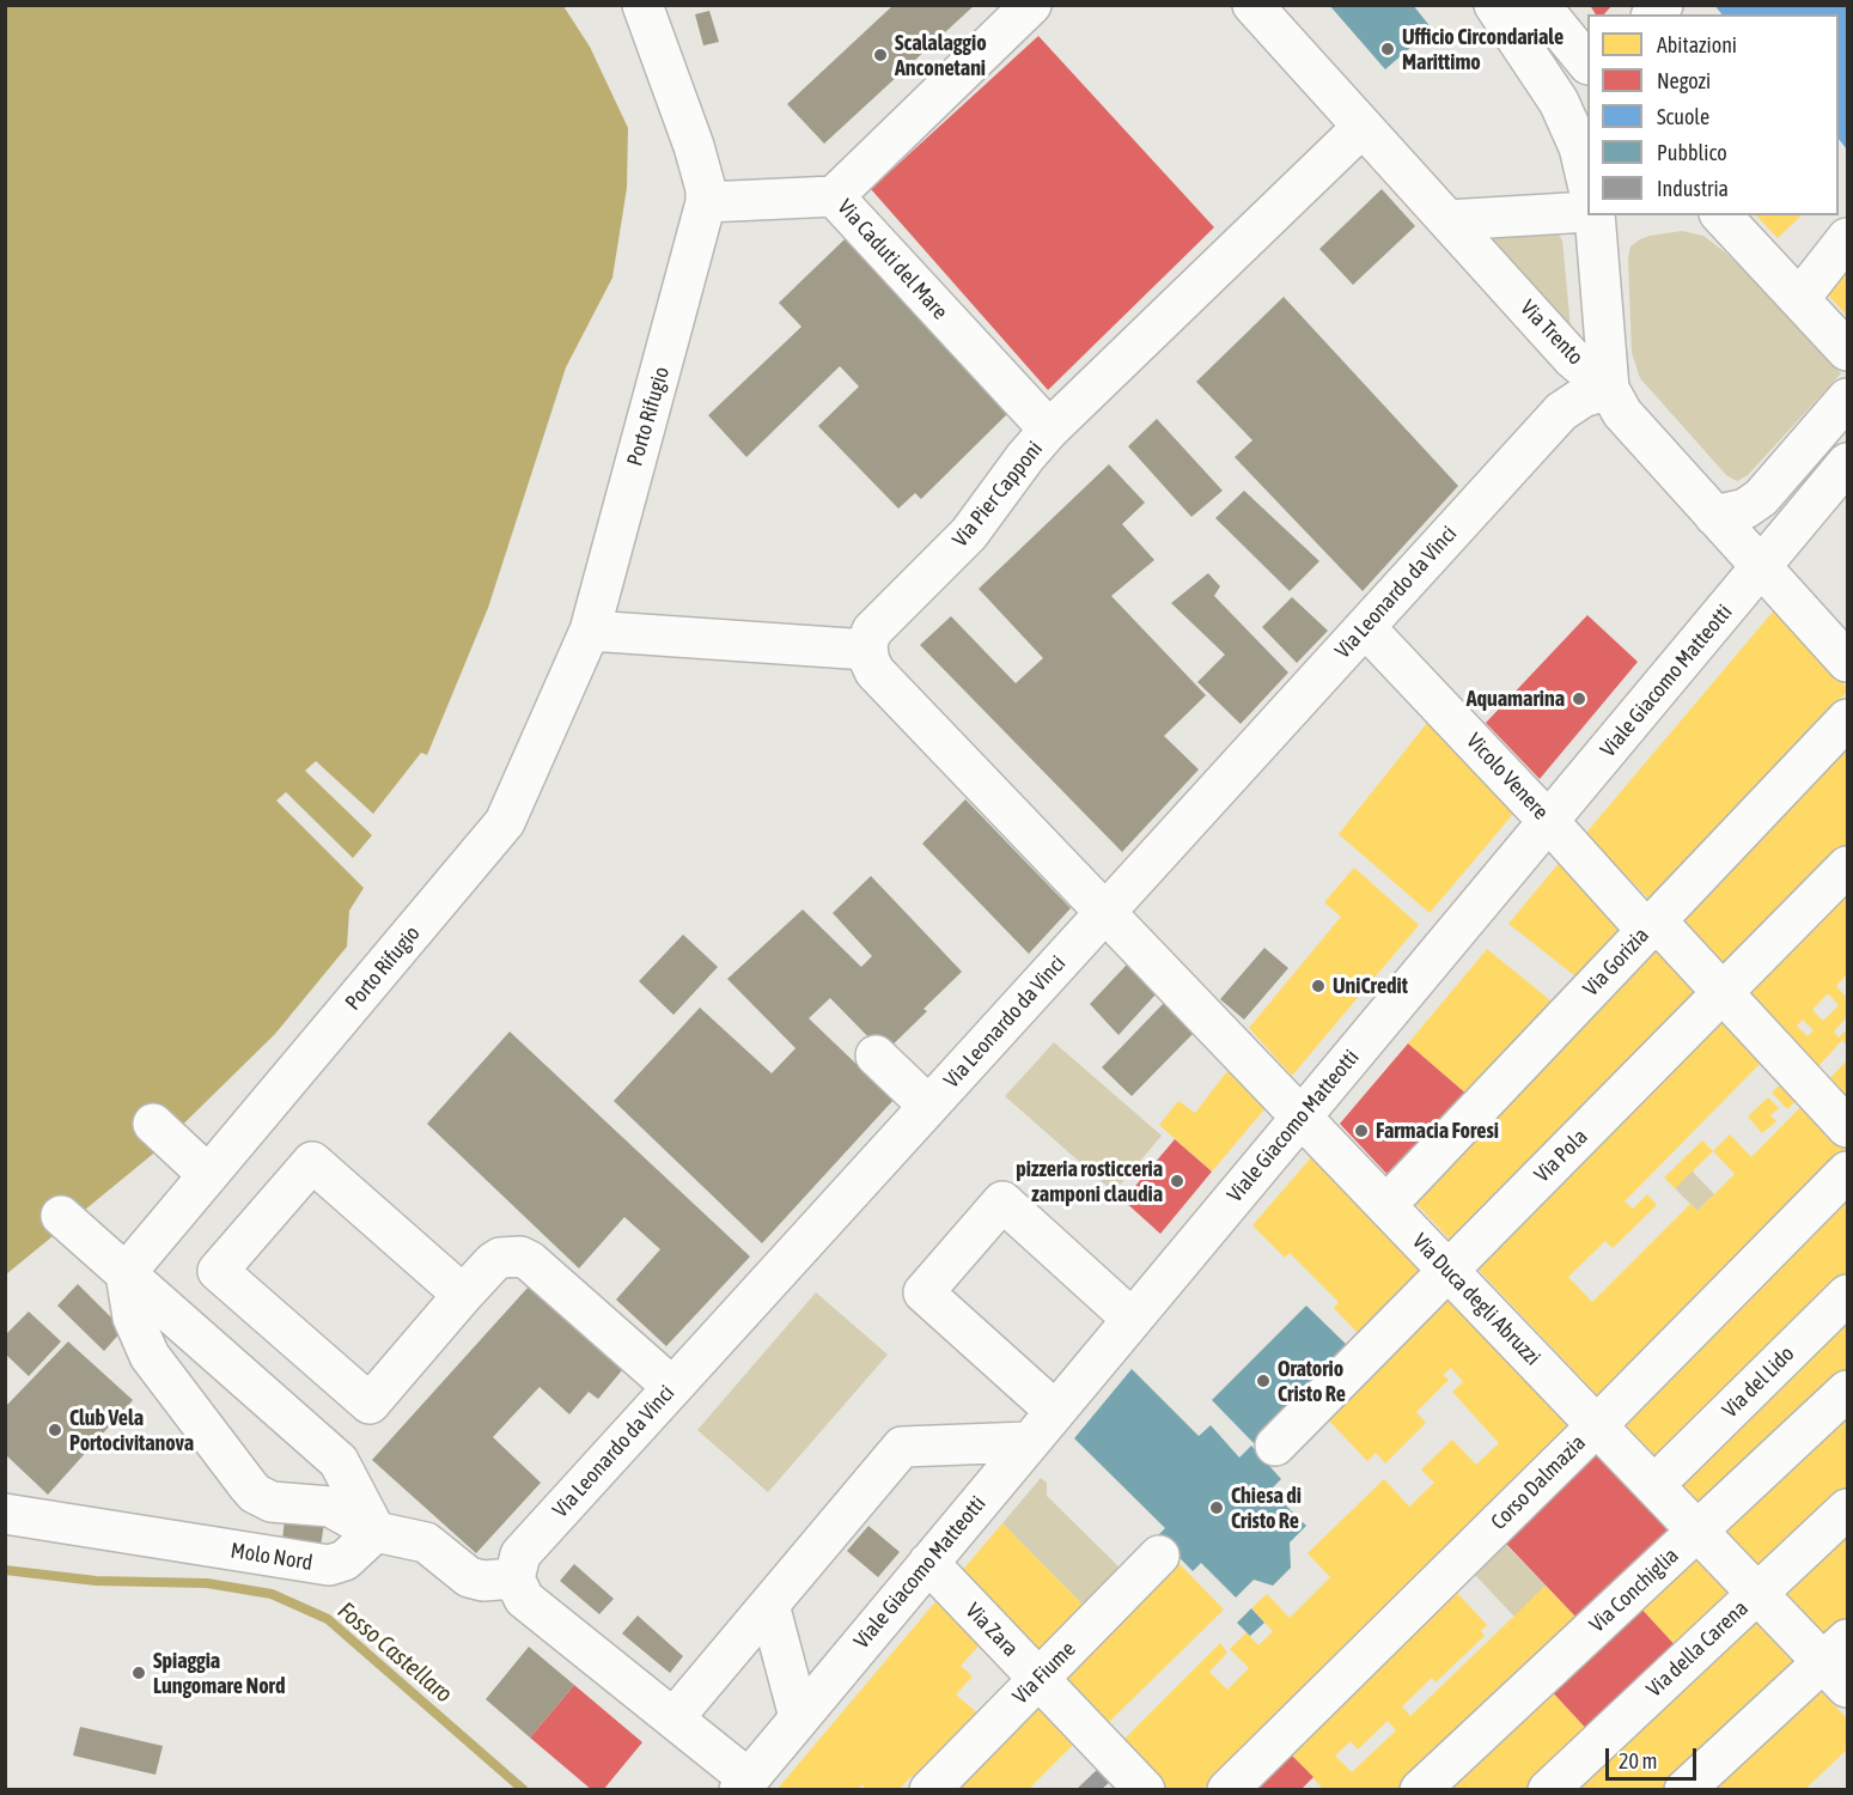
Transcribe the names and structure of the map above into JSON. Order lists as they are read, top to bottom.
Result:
{
  "streets": {
    "street": [
      "Via Caduti del Mare",
      "Via Trento",
      "Porto Rifugio",
      "Via Pier Capponi",
      "Via Leonardo da Vinci",
      "Viale Giacomo Matteotti",
      "Vicolo Venere",
      "Via Gorizia",
      "Via Pola",
      "Via Duca degli Abruzzi",
      "Via del Lido",
      "Corso Dalmazia",
      "Molo Nord",
      "Via Conchiglia",
      "Via Zara",
      "Via della Carena",
      "Via Fiume"
    ]
  },
  "crossings": [
    ["Via Caduti del Mare", "Via Pier Capponi"],
    ["Via Trento", "Via Pier Capponi"],
    ["Via Trento", "Via Leonardo da Vinci"],
    ["Via Trento", "Viale Giacomo Matteotti"],
    ["Via Leonardo da Vinci", "Vicolo Venere"],
    ["Via Leonardo da Vinci", "Via Duca degli Abruzzi"],
    ["Viale Giacomo Matteotti", "Vicolo Venere"],
    ["Viale Giacomo Matteotti", "Via Duca degli Abruzzi"],
    ["Viale Giacomo Matteotti", "Via Zara"],
    ["Vicolo Venere", "Via Gorizia"],
    ["Vicolo Venere", "Via Pola"],
    ["Via Gorizia", "Via Duca degli Abruzzi"],
    ["Via Pola", "Via Duca degli Abruzzi"],
    ["Via Duca degli Abruzzi", "Corso Dalmazia"],
    ["Via Duca degli Abruzzi", "Via Conchiglia"],
    ["Via Duca degli Abruzzi", "Via della Carena"],
    ["Via Zara", "Via Fiume"]
  ],
  "water": ["Fosso Castellaro"],
  "places": [
    "Ufficio Circondariale Marittimo",
    "Scalalaggio Anconetani",
    "Aquamarina",
    "UniCredit",
    "Farmacia Foresi",
    "pizzeria rosticceria zamponi claudia",
    "Oratorio Cristo Re",
    "Club Vela Portocivitanova",
    "Chiesa di Cristo Re",
    "Spiaggia Lungomare Nord"
  ],
  "legend": [
    "Abitazioni",
    "Negozi",
    "Scuole",
    "Pubblico",
    "Industria"
  ],
  "scale_bar": "20 m"
}
